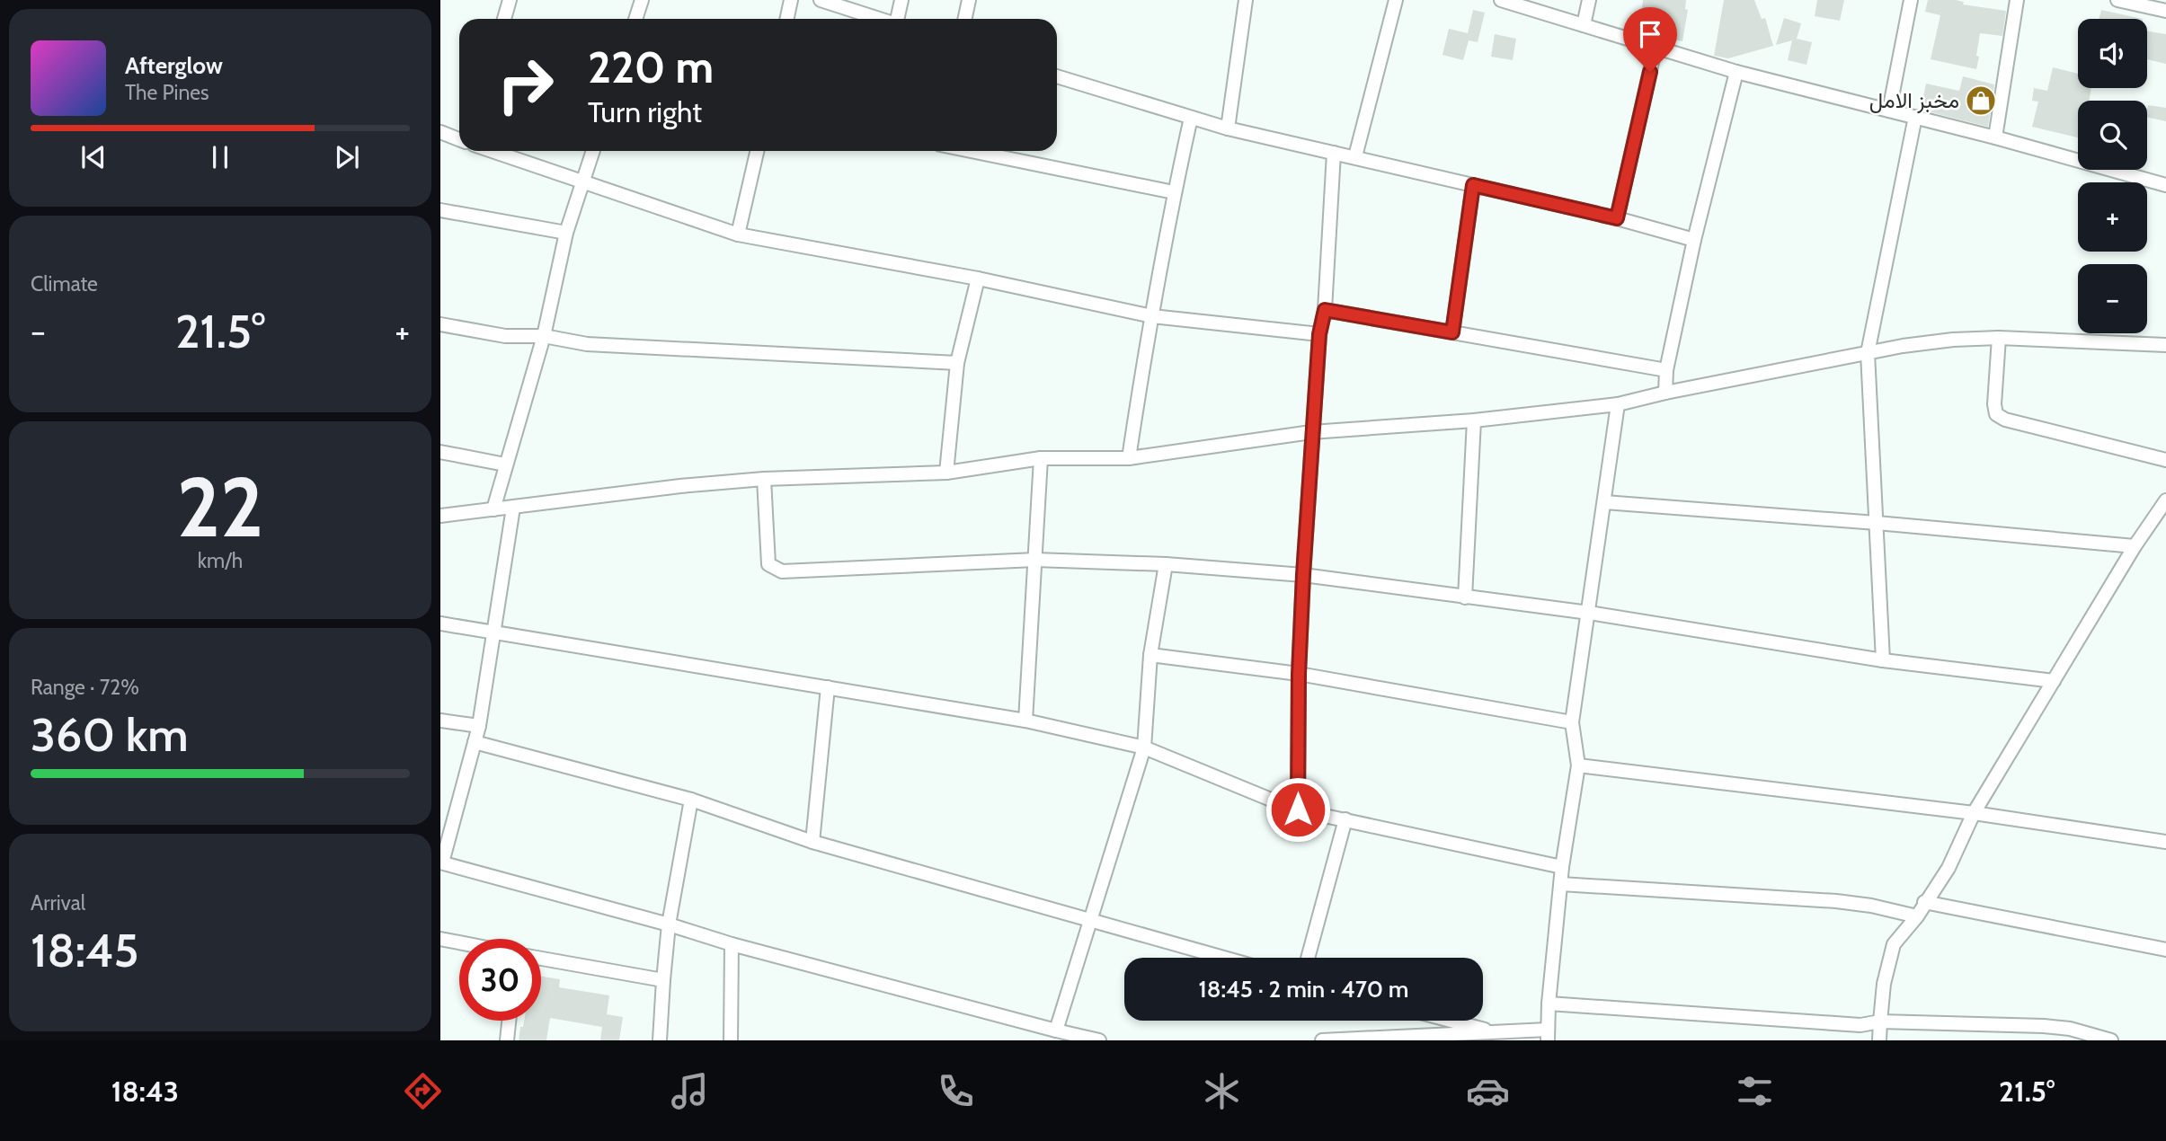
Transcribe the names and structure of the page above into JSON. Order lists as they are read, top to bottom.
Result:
{
  "places": {
    "shop": ["مخبز الامل"]
  },
  "page": {
    "map_buttons": ["+", "−"],
    "turn": ["220 m", "Turn right"],
    "song": ["Afterglow", "The Pines"],
    "tile": [
      "Climate",
      ["22", "km/h"],
      ["Range · 72%", "360 km"],
      ["Arrival", "18:45"]
    ],
    "heat": ["−", "21.5°", "+"],
    "limit": "30",
    "trip": "18:45 · 2 min · 470 m",
    "tabs": ["18:43", "21.5°"]
  }
}
